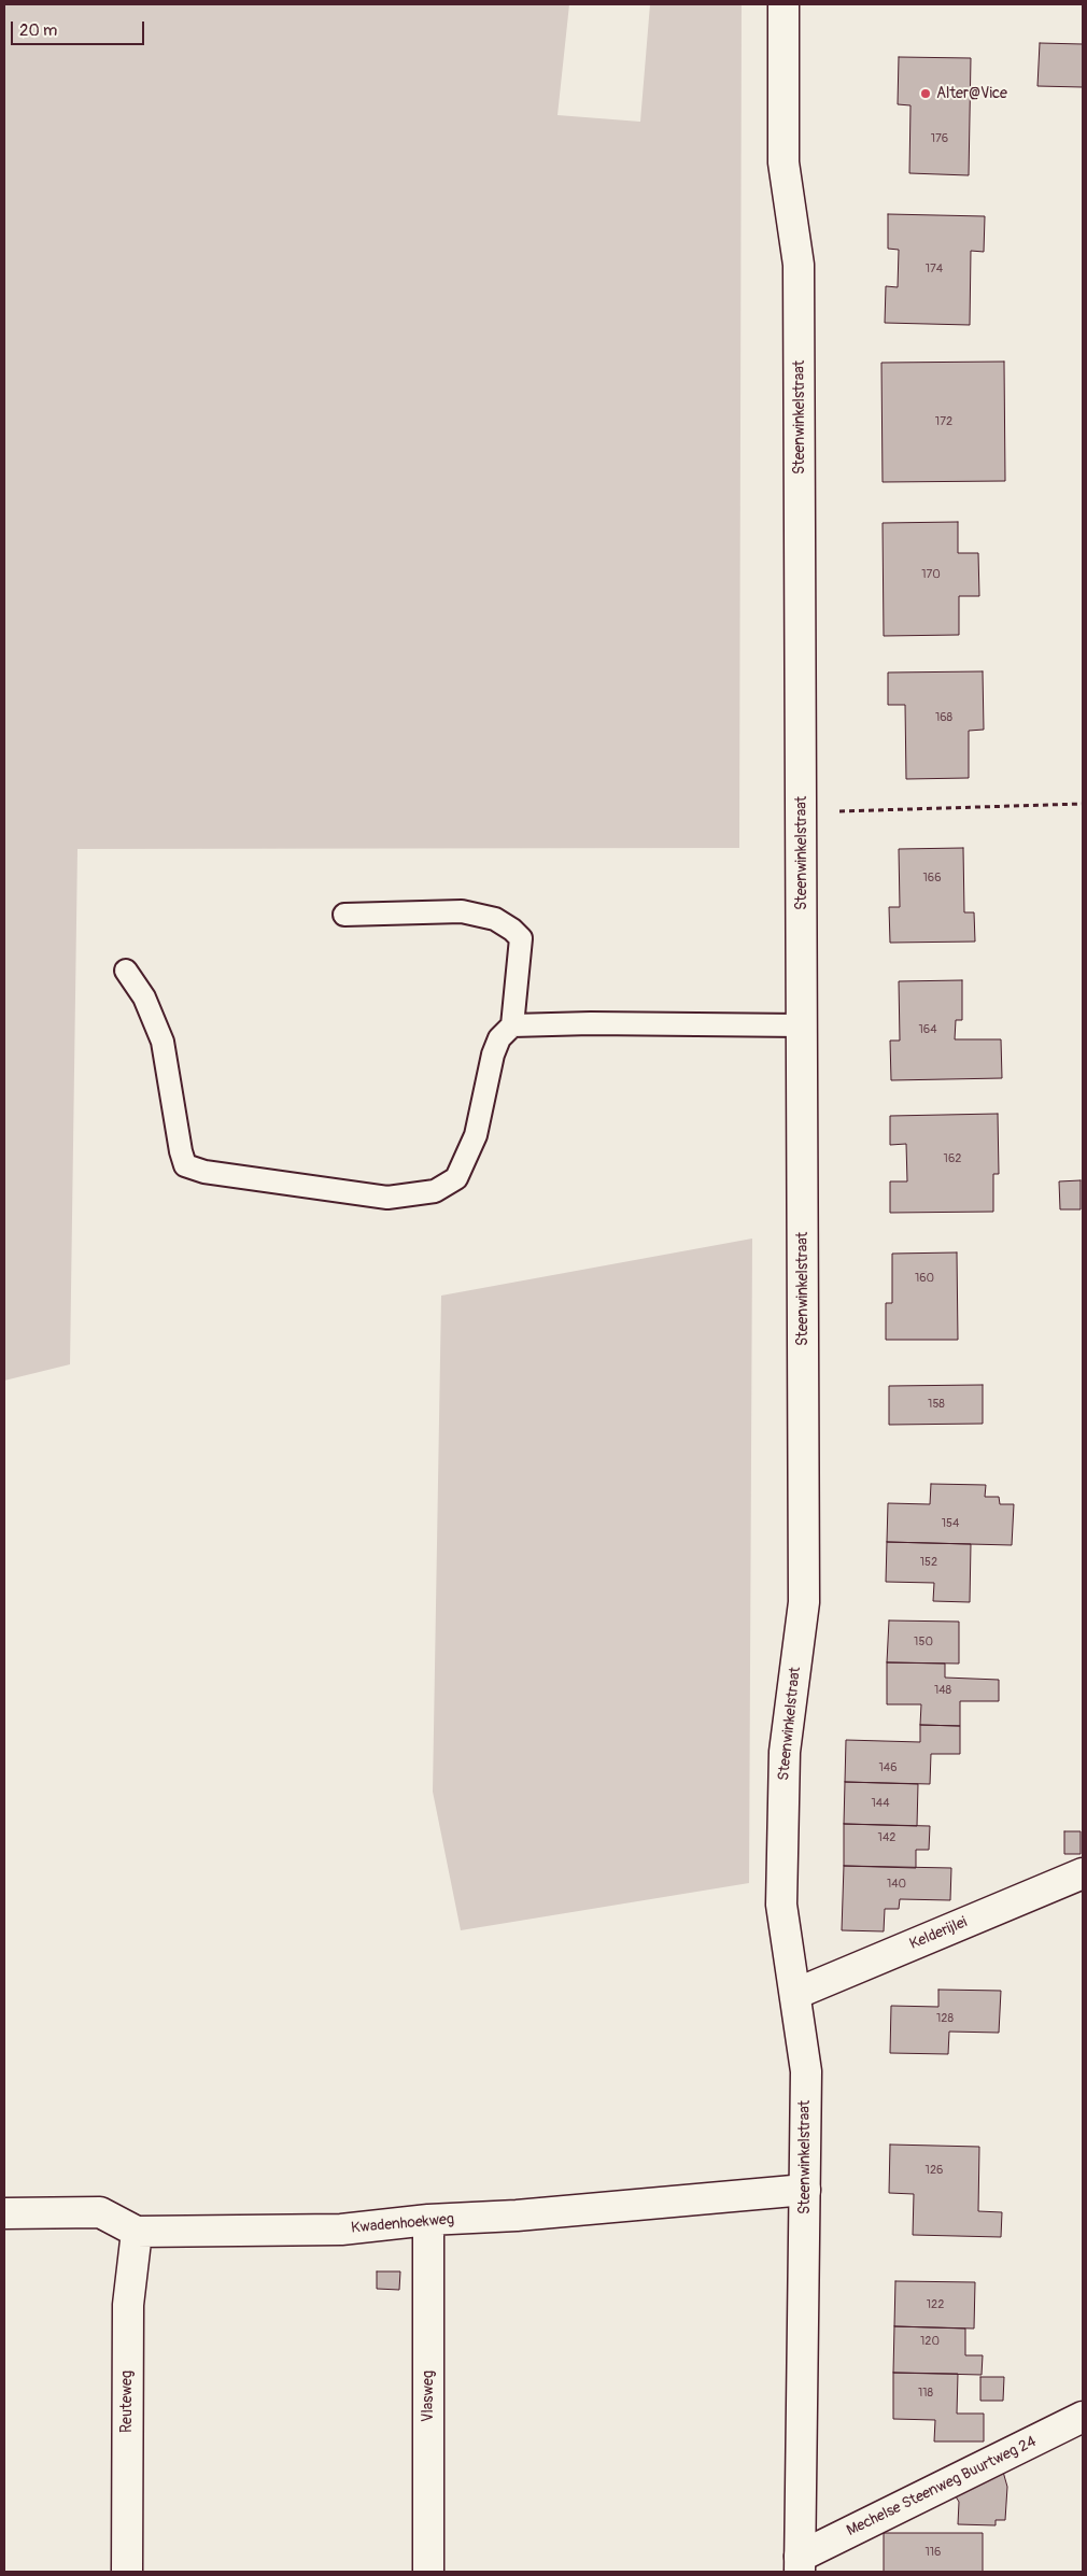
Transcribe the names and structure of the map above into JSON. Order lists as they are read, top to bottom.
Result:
{
  "streets": {
    "street": [
      "Steenwinkelstraat",
      "Kelderijlei",
      "Kwadenhoekweg",
      "Vlasweg",
      "Reuteweg",
      "Mechelse Steenweg Buurtweg 24"
    ]
  },
  "crossings": [
    ["Steenwinkelstraat", "Kelderijlei"],
    ["Steenwinkelstraat", "Kwadenhoekweg"],
    ["Steenwinkelstraat", "Mechelse Steenweg Buurtweg 24"],
    ["Kwadenhoekweg", "Vlasweg"],
    ["Kwadenhoekweg", "Reuteweg"]
  ],
  "places": ["Alter@Vice"],
  "house_numbers": [
    "176",
    "174",
    "172",
    "170",
    "168",
    "166",
    "164",
    "162",
    "160",
    "158",
    "154",
    "152",
    "150",
    "148",
    "146",
    "144",
    "142",
    "140",
    "128",
    "126",
    "122",
    "120",
    "118",
    "116"
  ],
  "scale_bar": "20 m"
}
